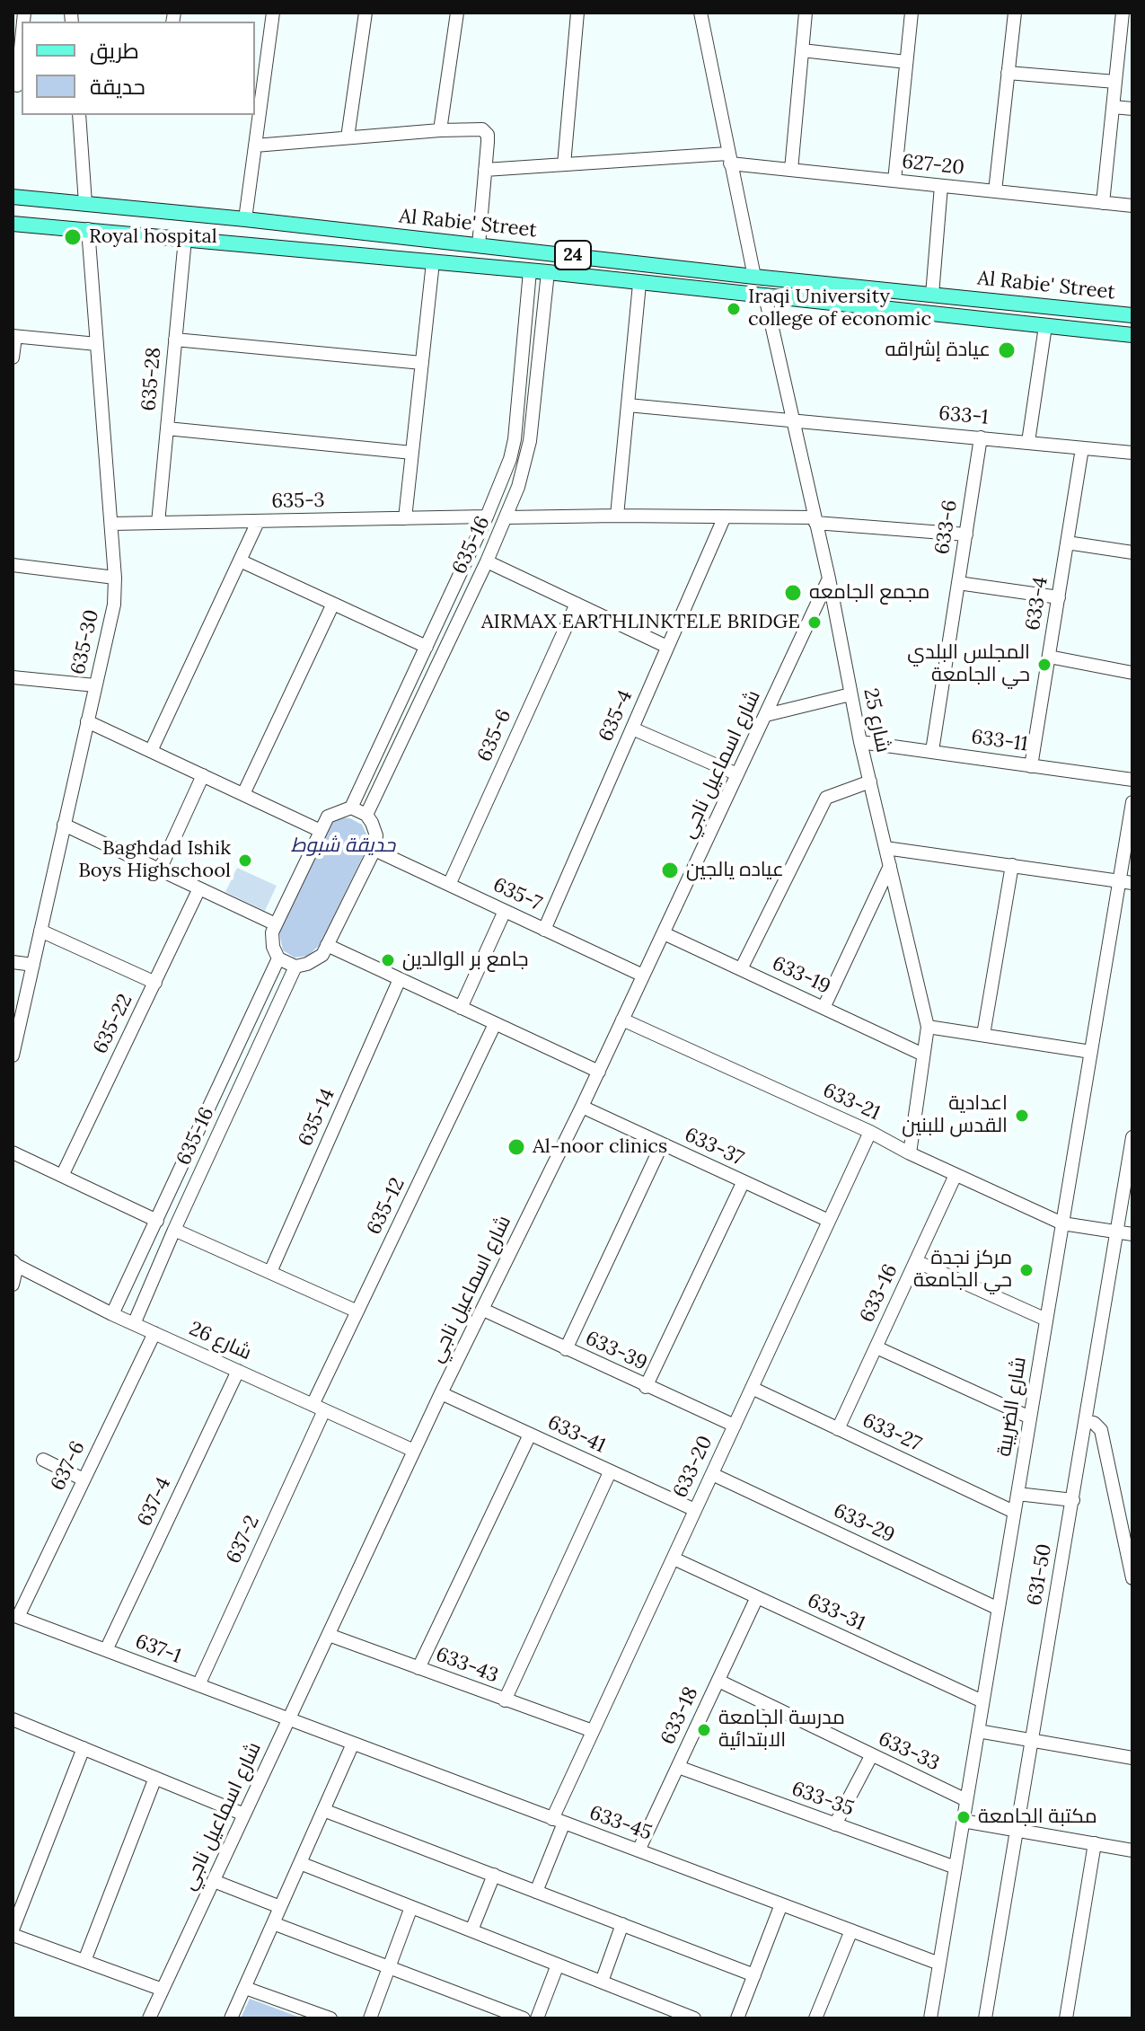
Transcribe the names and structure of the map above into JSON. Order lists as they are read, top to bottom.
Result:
{
  "streets": {
    "main road": ["Al Rabie' Street", "24"],
    "street": [
      "627-20",
      "635-28",
      "633-1",
      "635-3",
      "633-6",
      "635-16",
      "633-4",
      "635-30",
      "635-4",
      "شارع 25",
      "635-6",
      "633-11",
      "شارع اسماعيل ناجي",
      "635-7",
      "633-19",
      "635-22",
      "633-21",
      "635-14",
      "633-37",
      "635-12",
      "633-16",
      "شارع 26",
      "633-39",
      "شارع الضريبة",
      "633-27",
      "633-41",
      "637-6",
      "633-20",
      "637-4",
      "633-29",
      "637-2",
      "631-50",
      "633-31",
      "637-1",
      "633-43",
      "633-18",
      "633-33",
      "633-35",
      "633-45"
    ]
  },
  "crossings": [
    ["Al Rabie' Street", "635-28"],
    ["Al Rabie' Street", "635-16"],
    ["Al Rabie' Street", "635-30"],
    ["Al Rabie' Street", "شارع 25"],
    ["635-28", "635-3"],
    ["633-1", "633-6"],
    ["633-1", "633-4"],
    ["633-1", "شارع 25"],
    ["635-3", "635-16"],
    ["635-3", "635-30"],
    ["633-6", "633-11"],
    ["635-16", "شارع 26"],
    ["633-4", "633-11"],
    ["635-4", "635-7"],
    ["شارع 25", "633-11"],
    ["شارع 25", "شارع اسماعيل ناجي"],
    ["شارع 25", "633-19"],
    ["شارع 25", "633-21"],
    ["635-6", "635-7"],
    ["شارع اسماعيل ناجي", "635-7"],
    ["شارع اسماعيل ناجي", "633-19"],
    ["شارع اسماعيل ناجي", "633-21"],
    ["شارع اسماعيل ناجي", "633-37"],
    ["شارع اسماعيل ناجي", "شارع 26"],
    ["شارع اسماعيل ناجي", "633-39"],
    ["شارع اسماعيل ناجي", "633-41"],
    ["شارع اسماعيل ناجي", "637-1"],
    ["شارع اسماعيل ناجي", "633-43"],
    ["شارع اسماعيل ناجي", "633-45"],
    ["633-21", "633-16"],
    ["633-21", "شارع الضريبة"],
    ["633-21", "633-20"],
    ["633-21", "631-50"],
    ["633-37", "633-20"],
    ["635-12", "شارع 26"],
    ["635-12", "637-2"],
    ["633-16", "633-27"],
    ["شارع 26", "637-6"],
    ["شارع 26", "637-4"],
    ["شارع 26", "637-2"],
    ["633-39", "633-20"],
    ["شارع الضريبة", "633-27"],
    ["شارع الضريبة", "633-29"],
    ["شارع الضريبة", "633-31"],
    ["شارع الضريبة", "633-33"],
    ["شارع الضريبة", "633-35"],
    ["شارع الضريبة", "633-45"],
    ["633-27", "633-20"],
    ["633-41", "633-20"],
    ["637-6", "637-1"],
    ["633-20", "633-29"],
    ["633-20", "633-31"],
    ["633-20", "633-43"],
    ["633-20", "633-45"],
    ["637-4", "637-1"],
    ["637-2", "637-1"],
    ["633-31", "633-18"],
    ["637-1", "633-45"],
    ["633-18", "633-33"],
    ["633-18", "633-35"],
    ["633-18", "633-45"]
  ],
  "parks": ["حديقة شبوط"],
  "places": [
    "Royal hospital",
    "Iraqi University college of economic",
    "عيادة إشراقه",
    "مجمع الجامعه",
    "AIRMAX EARTHLINKTELE BRIDGE",
    "المجلس البلدي حي الجامعة",
    "Baghdad Ishik Boys Highschool",
    "عياده يالجين",
    "جامع بر الوالدين",
    "اعدادية القدس للبنين",
    "Al-noor clinics",
    "مركز نجدة حي الجامعة",
    "مدرسة الجامعة الابتدائية",
    "مكتبة الجامعة"
  ],
  "legend": ["طريق", "حديقة"]
}
